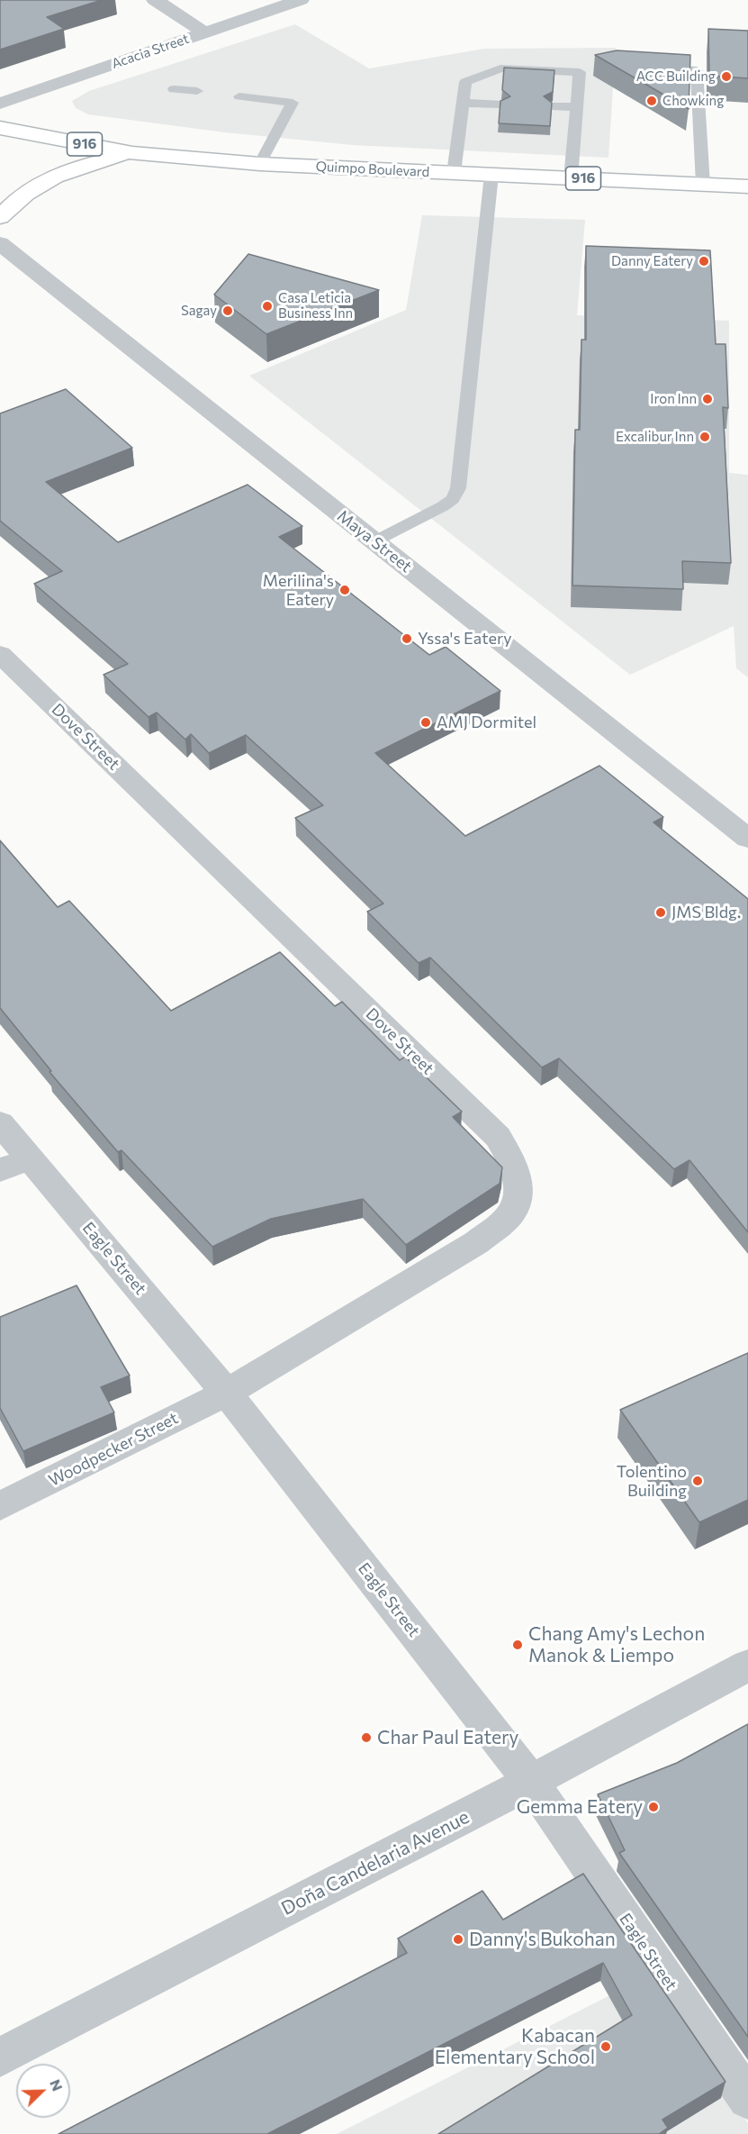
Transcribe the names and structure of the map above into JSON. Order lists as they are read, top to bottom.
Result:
{
  "streets": {
    "main road": ["916", "Quimpo Boulevard"],
    "street": [
      "Acacia Street",
      "Maya Street",
      "Dove Street",
      "Eagle Street",
      "Woodpecker Street",
      "Doña Candelaria Avenue"
    ]
  },
  "crossings": [
    ["Dove Street", "Eagle Street"],
    ["Dove Street", "Woodpecker Street"],
    ["Eagle Street", "Woodpecker Street"],
    ["Eagle Street", "Doña Candelaria Avenue"]
  ],
  "places": [
    "ACC Building",
    "Chowking",
    "Danny Eatery",
    "Casa Leticia Business Inn",
    "Sagay",
    "Iron Inn",
    "Excalibur Inn",
    "Merilina's Eatery",
    "Yssa's Eatery",
    "AMJ Dormitel",
    "JMS Bldg.",
    "Tolentino Building",
    "Chang Amy's Lechon Manok & Liempo",
    "Char Paul Eatery",
    "Gemma Eatery",
    "Danny's Bukohan",
    "Kabacan Elementary School"
  ],
  "north": "top right"
}
